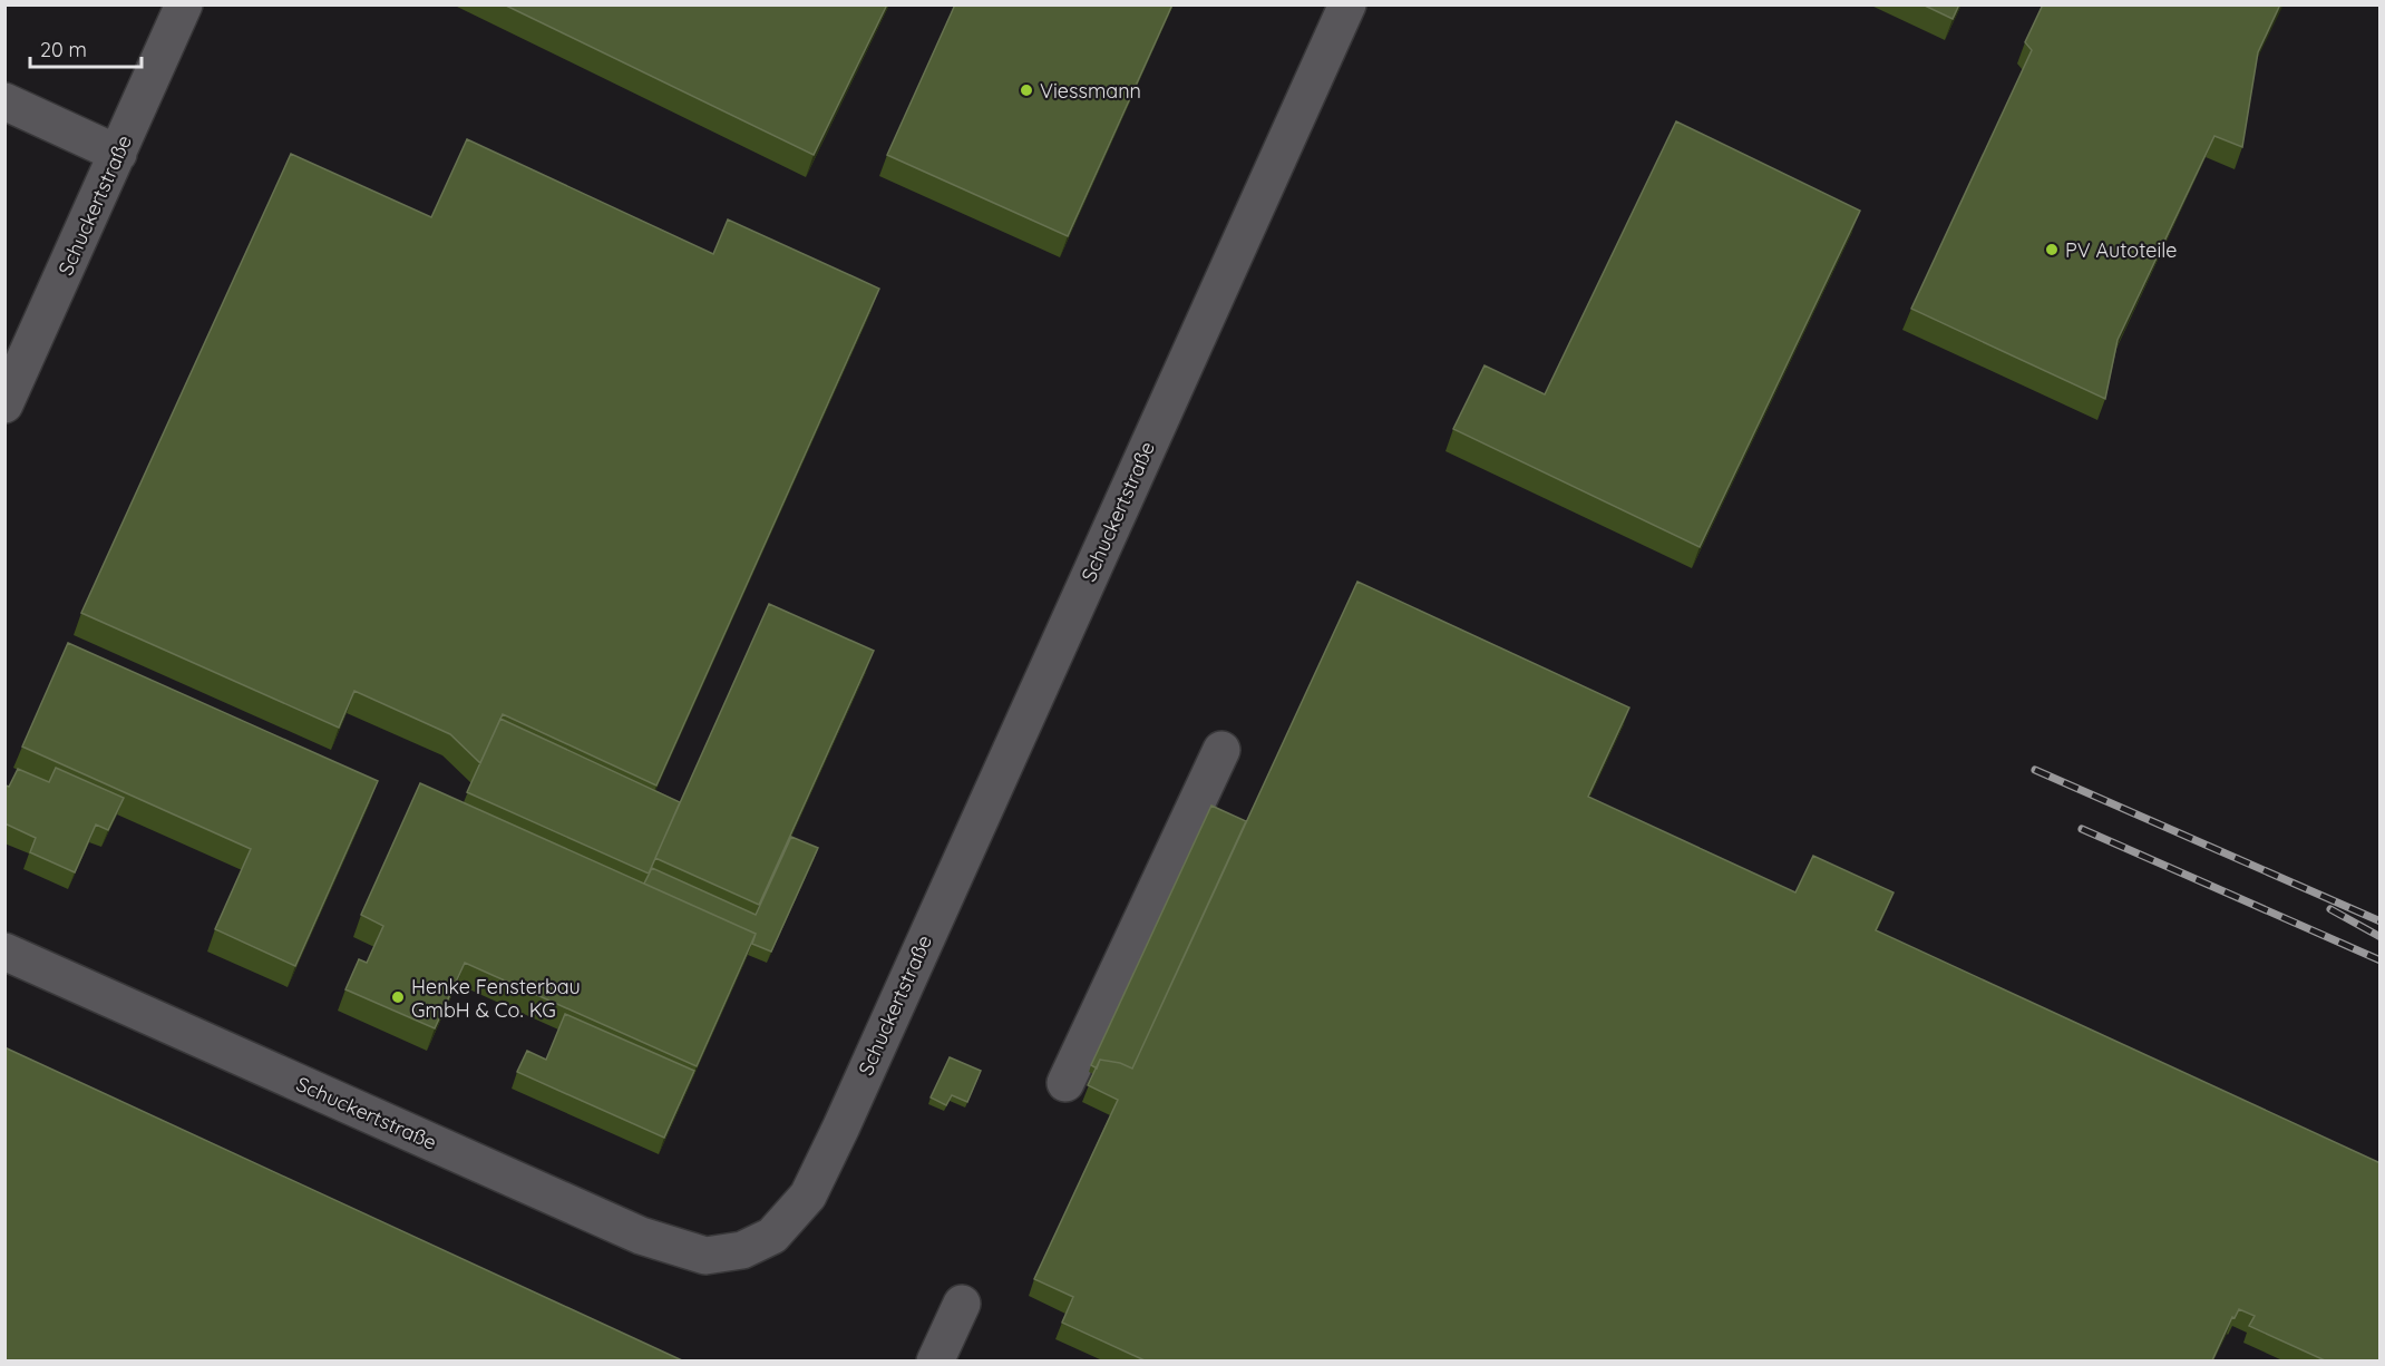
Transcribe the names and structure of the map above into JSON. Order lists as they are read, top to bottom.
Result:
{
  "streets": {
    "street": ["Schuckertstraße"]
  },
  "places": ["Viessmann", "PV Autoteile", "Henke Fensterbau GmbH & Co. KG"],
  "scale_bar": "20 m"
}
